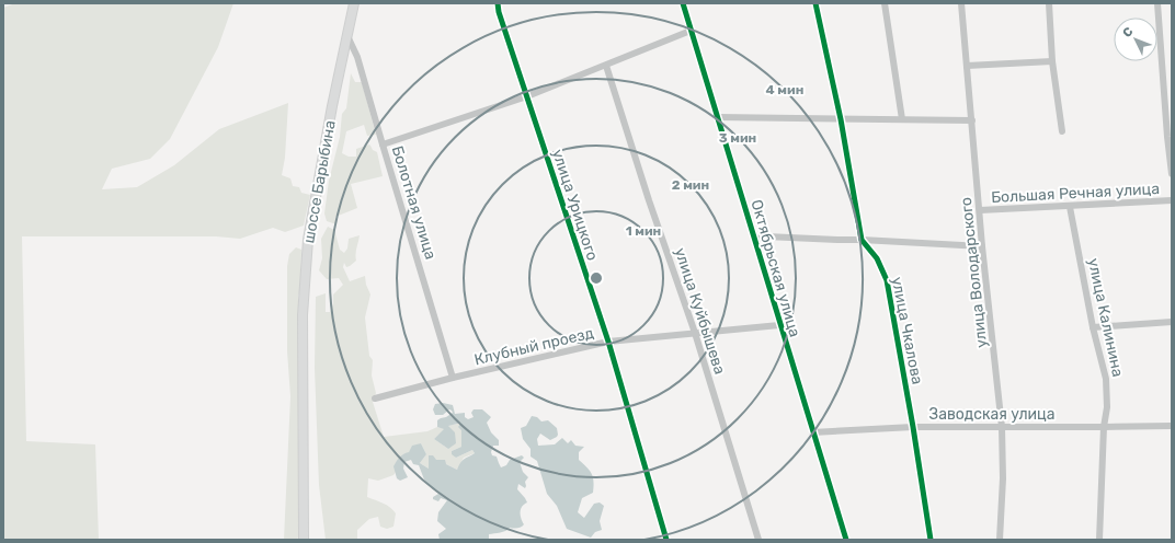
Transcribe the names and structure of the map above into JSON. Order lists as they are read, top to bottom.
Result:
{
  "streets": {
    "main road": ["шоссе Барыбина"],
    "street": [
      "Большая Речная улица",
      "Болотная улица",
      "улица Урицкого",
      "Октябрьская улица",
      "улица Володарского",
      "улица Куйбышева",
      "улица Калинина",
      "улица Чкалова",
      "Клубный проезд",
      "Заводская улица"
    ]
  },
  "crossings": [
    ["шоссе Барыбина", "Болотная улица"],
    ["Большая Речная улица", "улица Володарского"],
    ["Большая Речная улица", "улица Калинина"],
    ["Болотная улица", "Клубный проезд"],
    ["улица Урицкого", "Клубный проезд"],
    ["Октябрьская улица", "Клубный проезд"],
    ["Октябрьская улица", "Заводская улица"],
    ["улица Володарского", "Заводская улица"],
    ["улица Куйбышева", "Клубный проезд"],
    ["улица Калинина", "Заводская улица"],
    ["улица Чкалова", "Заводская улица"]
  ],
  "north": "top left",
  "rings": [
    "4 мин",
    "3 мин",
    "2 мин",
    "1 мин"
  ]
}
